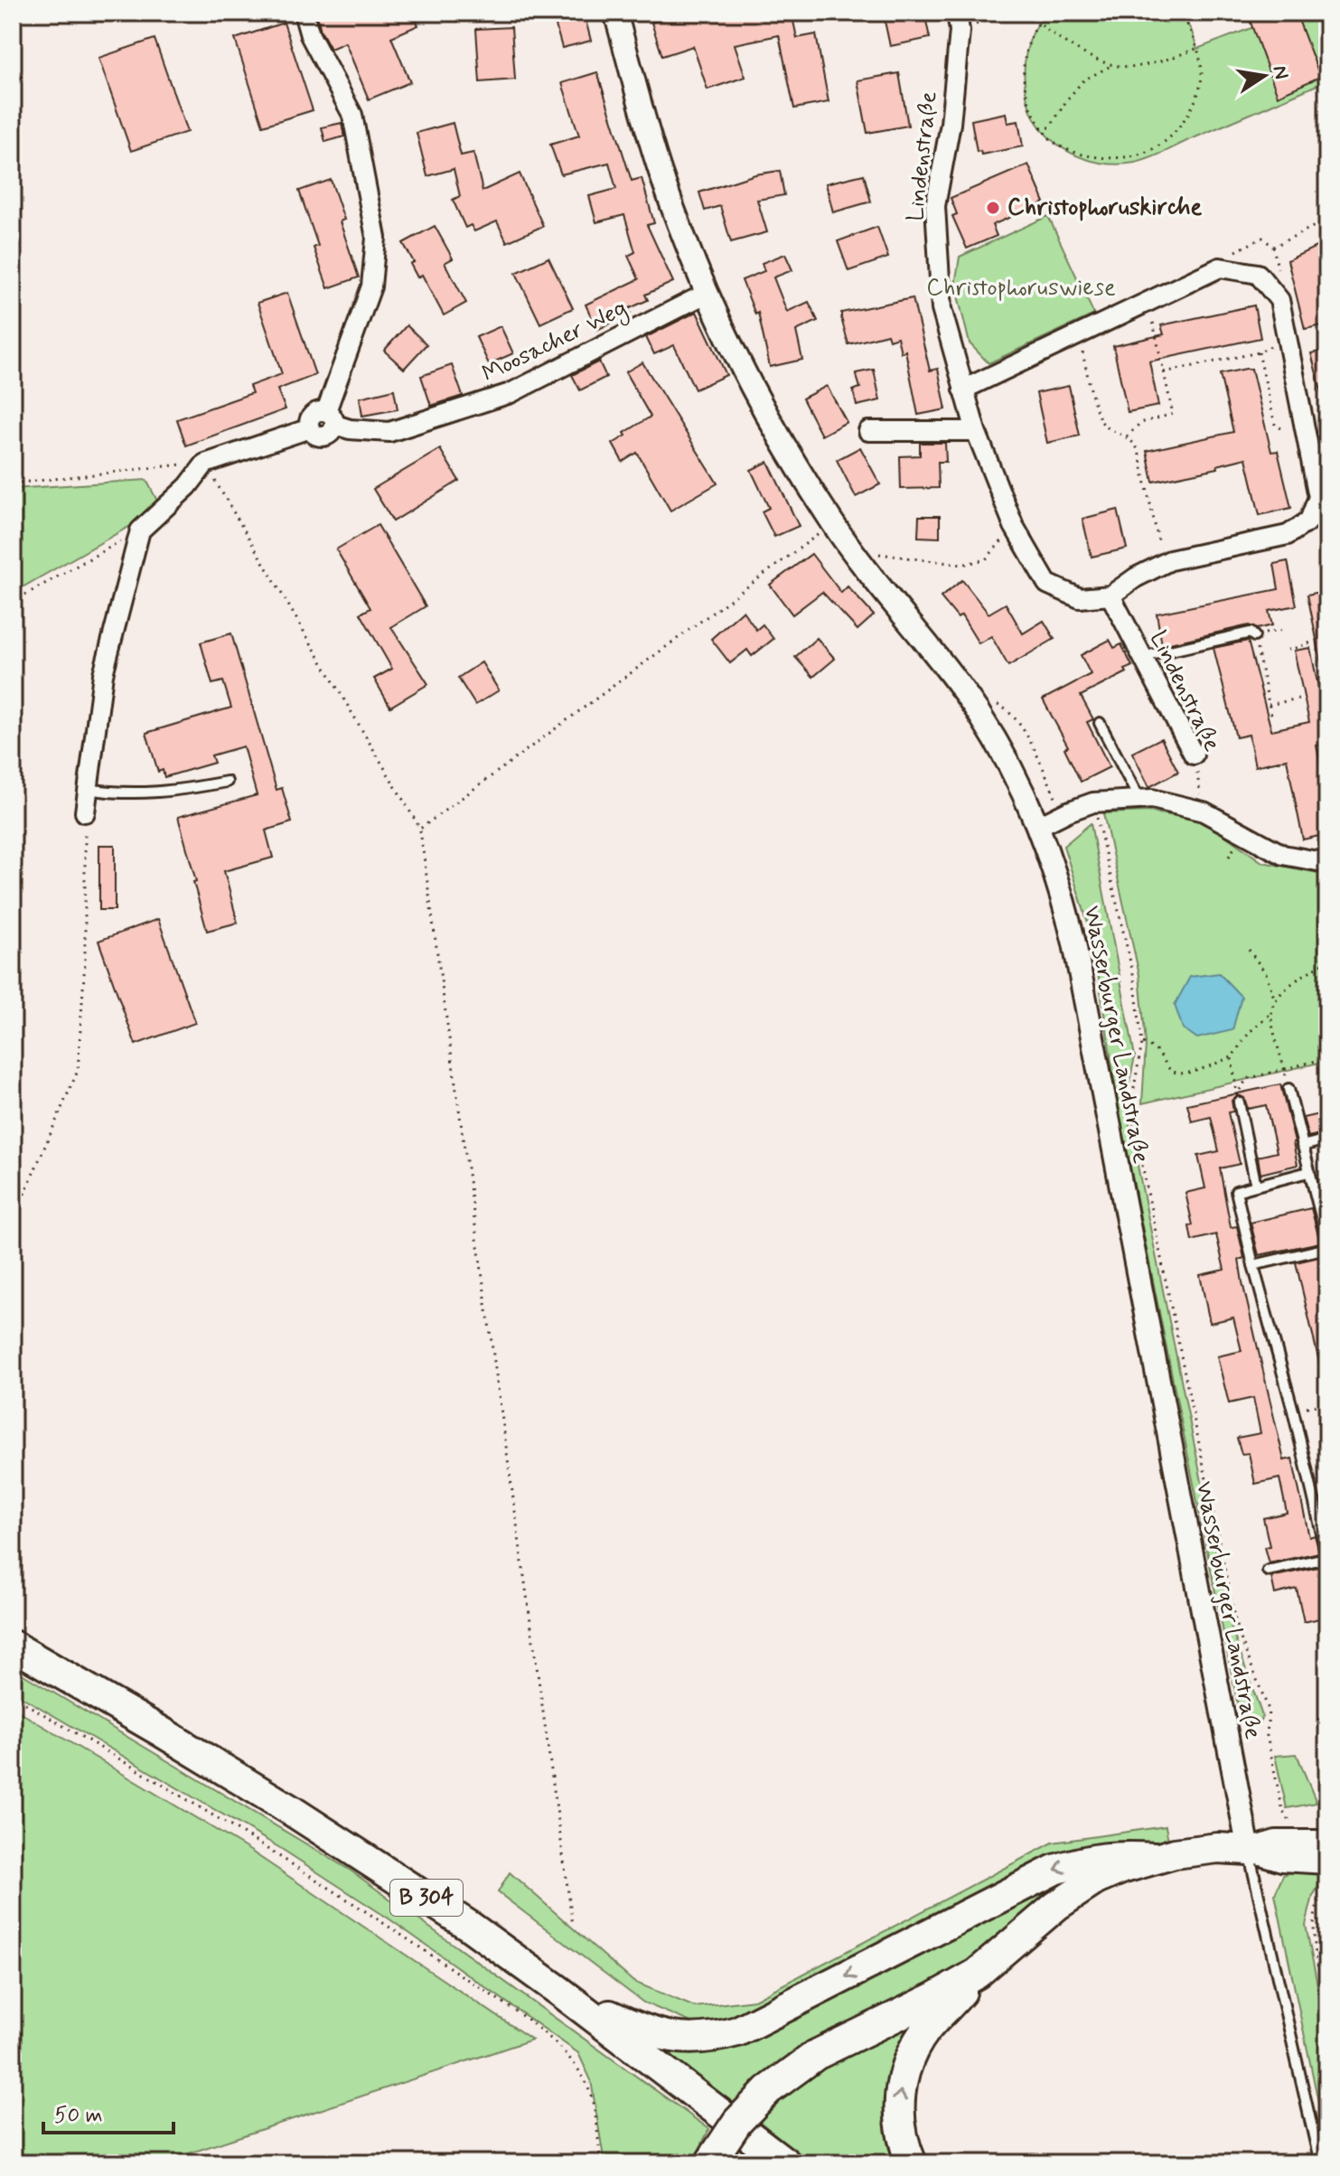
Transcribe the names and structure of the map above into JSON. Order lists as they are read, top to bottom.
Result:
{
  "streets": {
    "highway": ["B 304"],
    "street": ["Lindenstraße", "Moosacher Weg", "Wasserburger Landstraße"]
  },
  "crossings": [
    ["Moosacher Weg", "Wasserburger Landstraße"]
  ],
  "parks": ["Christophoruswiese"],
  "places": ["Christophoruskirche"],
  "scale_bar": "50 m",
  "north": "right"
}
